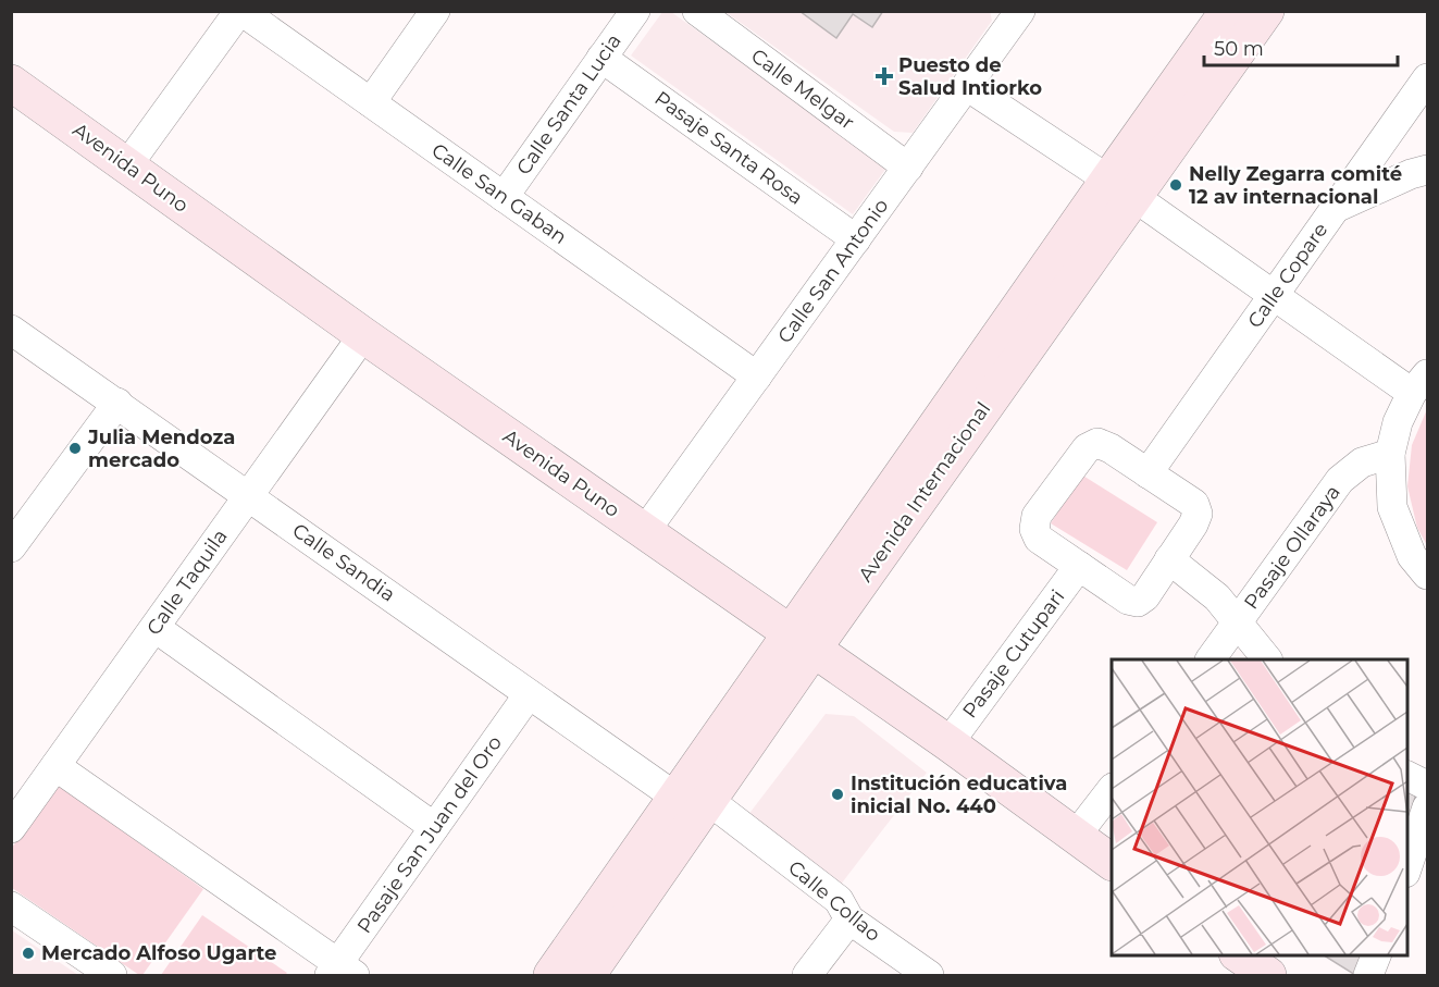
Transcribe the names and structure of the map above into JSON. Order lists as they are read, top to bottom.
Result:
{
  "streets": {
    "main road": ["Avenida Puno", "Avenida Internacional"],
    "street": [
      "Calle Melgar",
      "Calle Santa Lucia",
      "Pasaje Santa Rosa",
      "Calle San Gaban",
      "Calle San Antonio",
      "Calle Copare",
      "Pasaje Ollaraya",
      "Calle Sandia",
      "Calle Taquila",
      "Pasaje Cutupari",
      "Pasaje San Juan del Oro",
      "Calle Collao"
    ]
  },
  "crossings": [
    ["Calle Melgar", "Calle San Antonio"],
    ["Calle Santa Lucia", "Pasaje Santa Rosa"],
    ["Calle Santa Lucia", "Calle San Gaban"],
    ["Pasaje Santa Rosa", "Calle San Antonio"],
    ["Avenida Puno", "Calle San Antonio"],
    ["Avenida Puno", "Avenida Internacional"],
    ["Avenida Puno", "Calle Taquila"],
    ["Avenida Puno", "Pasaje Cutupari"],
    ["Calle San Gaban", "Calle San Antonio"],
    ["Avenida Internacional", "Calle Sandia"],
    ["Avenida Internacional", "Calle Collao"],
    ["Calle Sandia", "Calle Taquila"],
    ["Calle Sandia", "Pasaje San Juan del Oro"],
    ["Calle Sandia", "Calle Collao"]
  ],
  "places": {
    "health": ["Puesto de Salud Intiorko"],
    "other": [
      "Nelly Zegarra comité 12 av internacional",
      "Julia Mendoza mercado",
      "Institución educativa inicial No. 440",
      "Mercado Alfoso Ugarte"
    ]
  },
  "scale_bar": "50 m"
}
